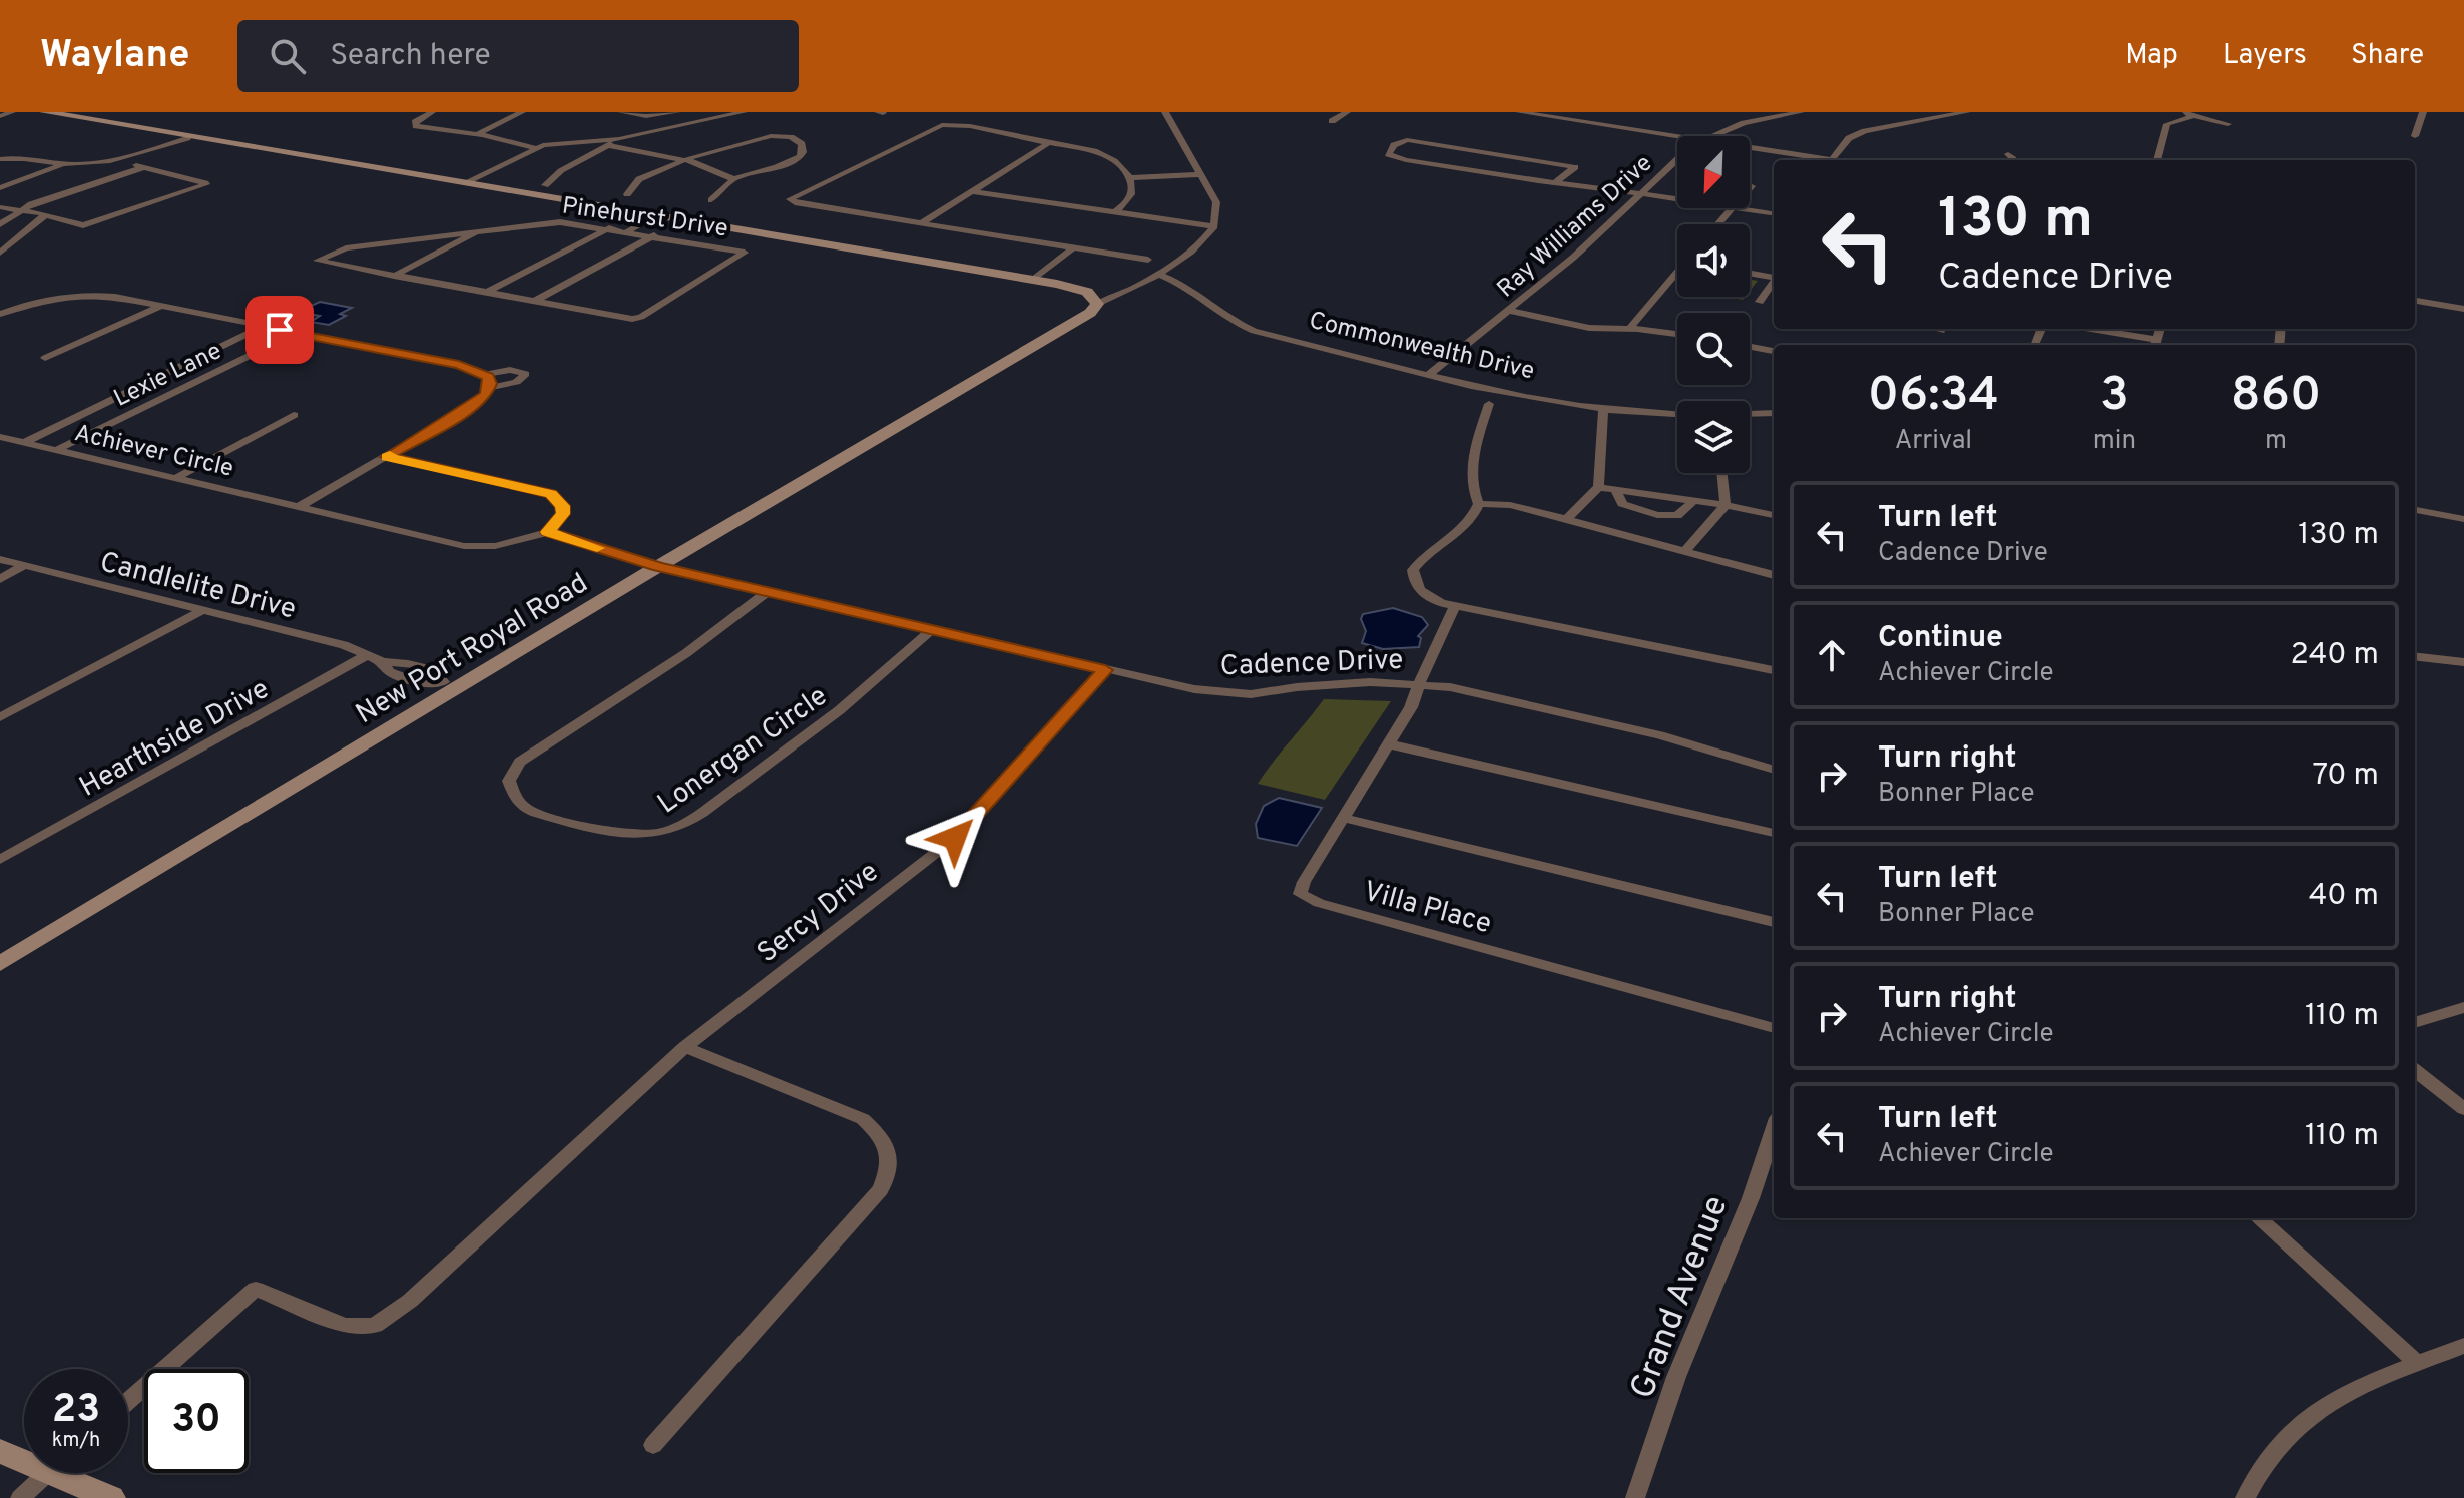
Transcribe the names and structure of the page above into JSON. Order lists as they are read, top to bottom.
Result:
{
  "streets": {
    "main road": ["New Port Royal Road"],
    "street": [
      "Pinehurst Drive",
      "Ray Williams Drive",
      "Commonwealth Drive",
      "Lexie Lane",
      "Achiever Circle",
      "Candlelite Drive",
      "Cadence Drive",
      "Hearthside Drive",
      "Lonergan Circle",
      "Villa Place",
      "Sercy Drive",
      "Grand Avenue"
    ]
  },
  "crossings": [
    ["Ray Williams Drive", "Commonwealth Drive"],
    ["Lexie Lane", "Achiever Circle"],
    ["Candlelite Drive", "New Port Royal Road"],
    ["Candlelite Drive", "Hearthside Drive"],
    ["New Port Royal Road", "Cadence Drive"],
    ["Cadence Drive", "Lonergan Circle"],
    ["Cadence Drive", "Villa Place"],
    ["Cadence Drive", "Sercy Drive"]
  ],
  "north": "bottom left",
  "page": {
    "header": "Waylane",
    "search": "Search here",
    "nav": ["Map", "Layers", "Share"],
    "turn": ["130 m", "Cadence Drive"],
    "eta": [
      "06:34",
      "Arrival",
      "3",
      "min",
      "860",
      "m"
    ],
    "list": [
      {
        "name": "Turn left",
        "note": "Cadence Drive",
        "value": "130 m"
      },
      {
        "name": "Continue",
        "note": "Achiever Circle",
        "value": "240 m"
      },
      {
        "name": "Turn right",
        "note": "Bonner Place",
        "value": "70 m"
      },
      {
        "name": "Turn left",
        "note": "Bonner Place",
        "value": "40 m"
      },
      {
        "name": "Turn right",
        "note": "Achiever Circle",
        "value": "110 m"
      },
      {
        "name": "Turn left",
        "note": "Achiever Circle",
        "value": "110 m"
      }
    ],
    "speed": "23 km/h",
    "limit": "30"
  }
}
